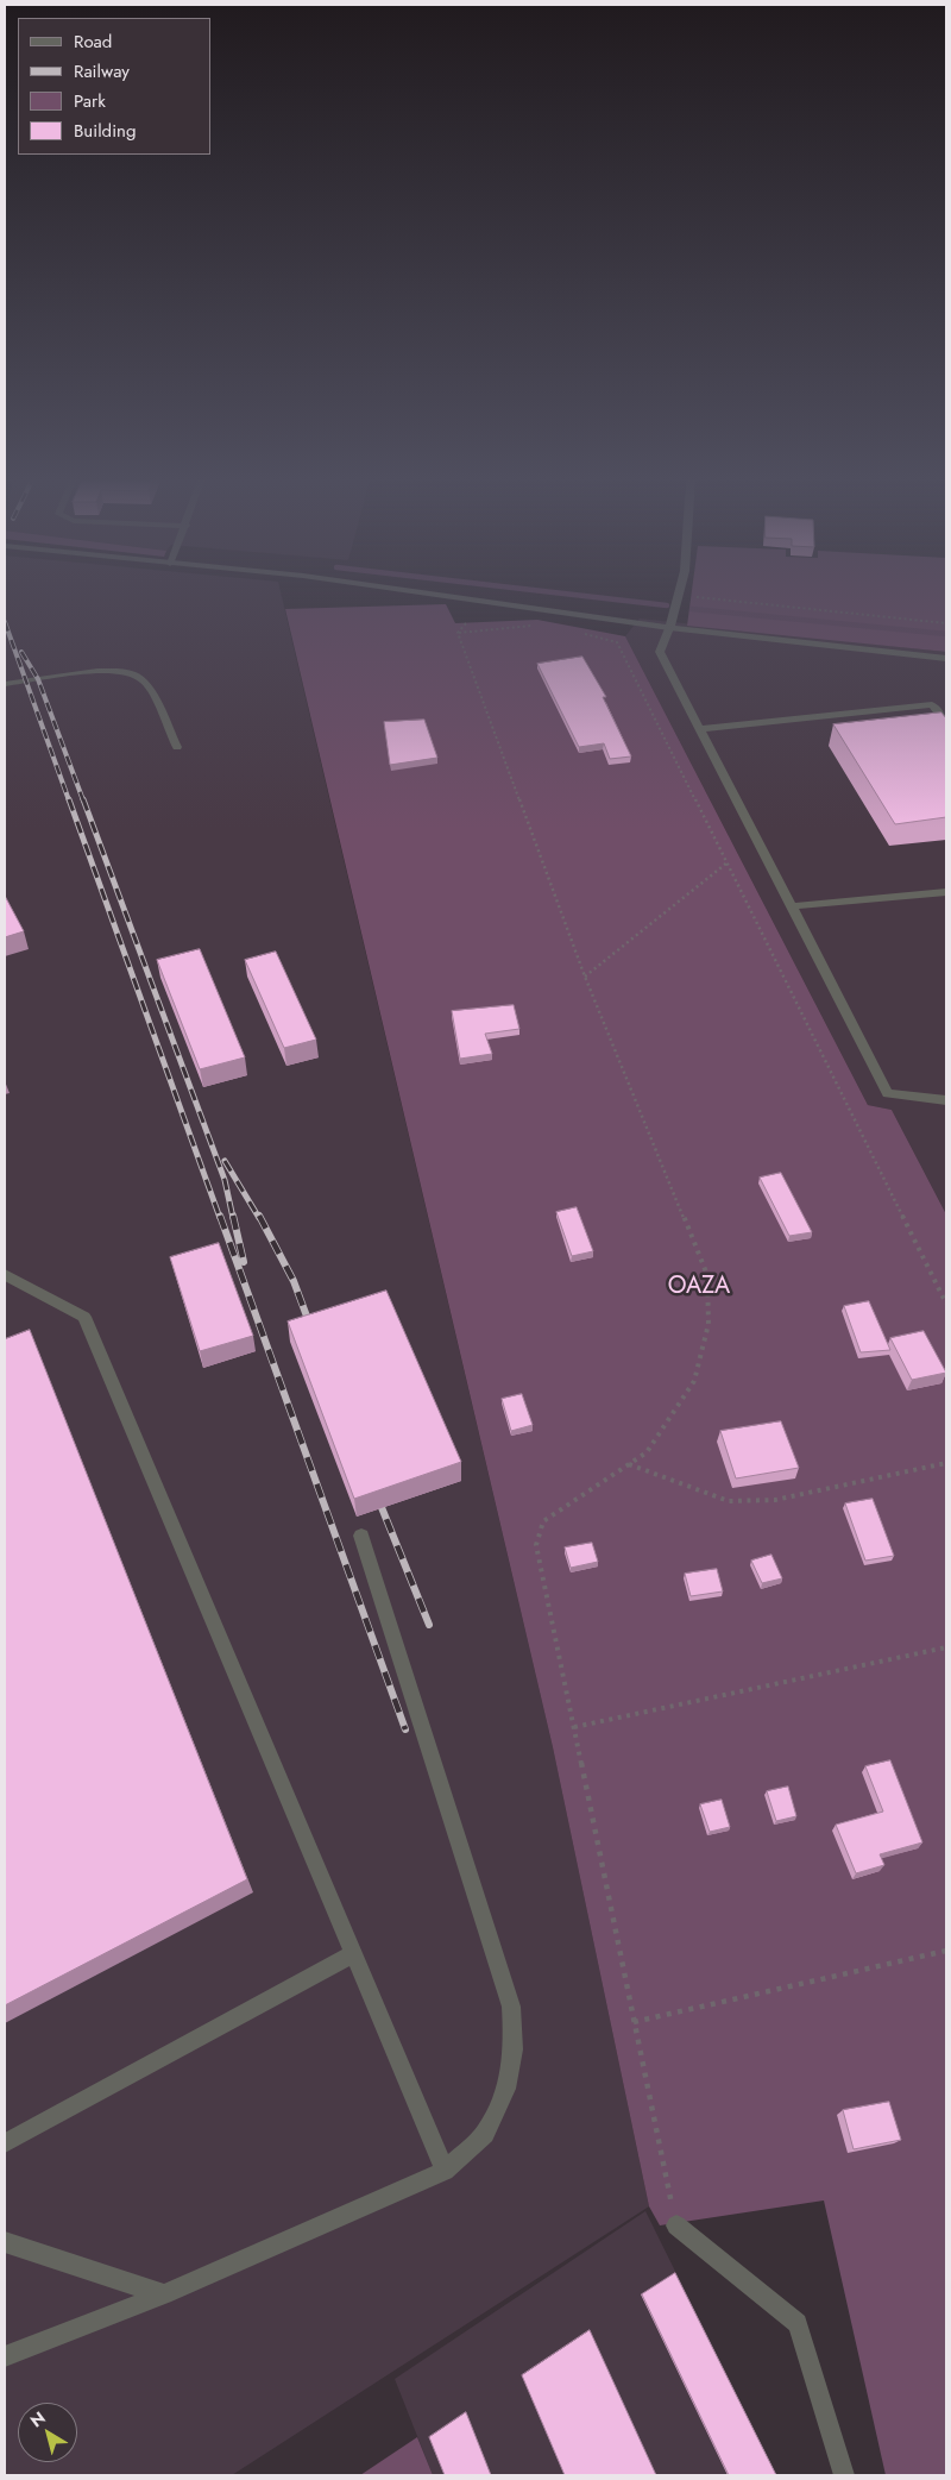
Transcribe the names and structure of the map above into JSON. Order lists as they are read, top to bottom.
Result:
{
  "parks": ["OAZA"],
  "legend": [
    "Road",
    "Railway",
    "Park",
    "Building"
  ],
  "north": "top left"
}
